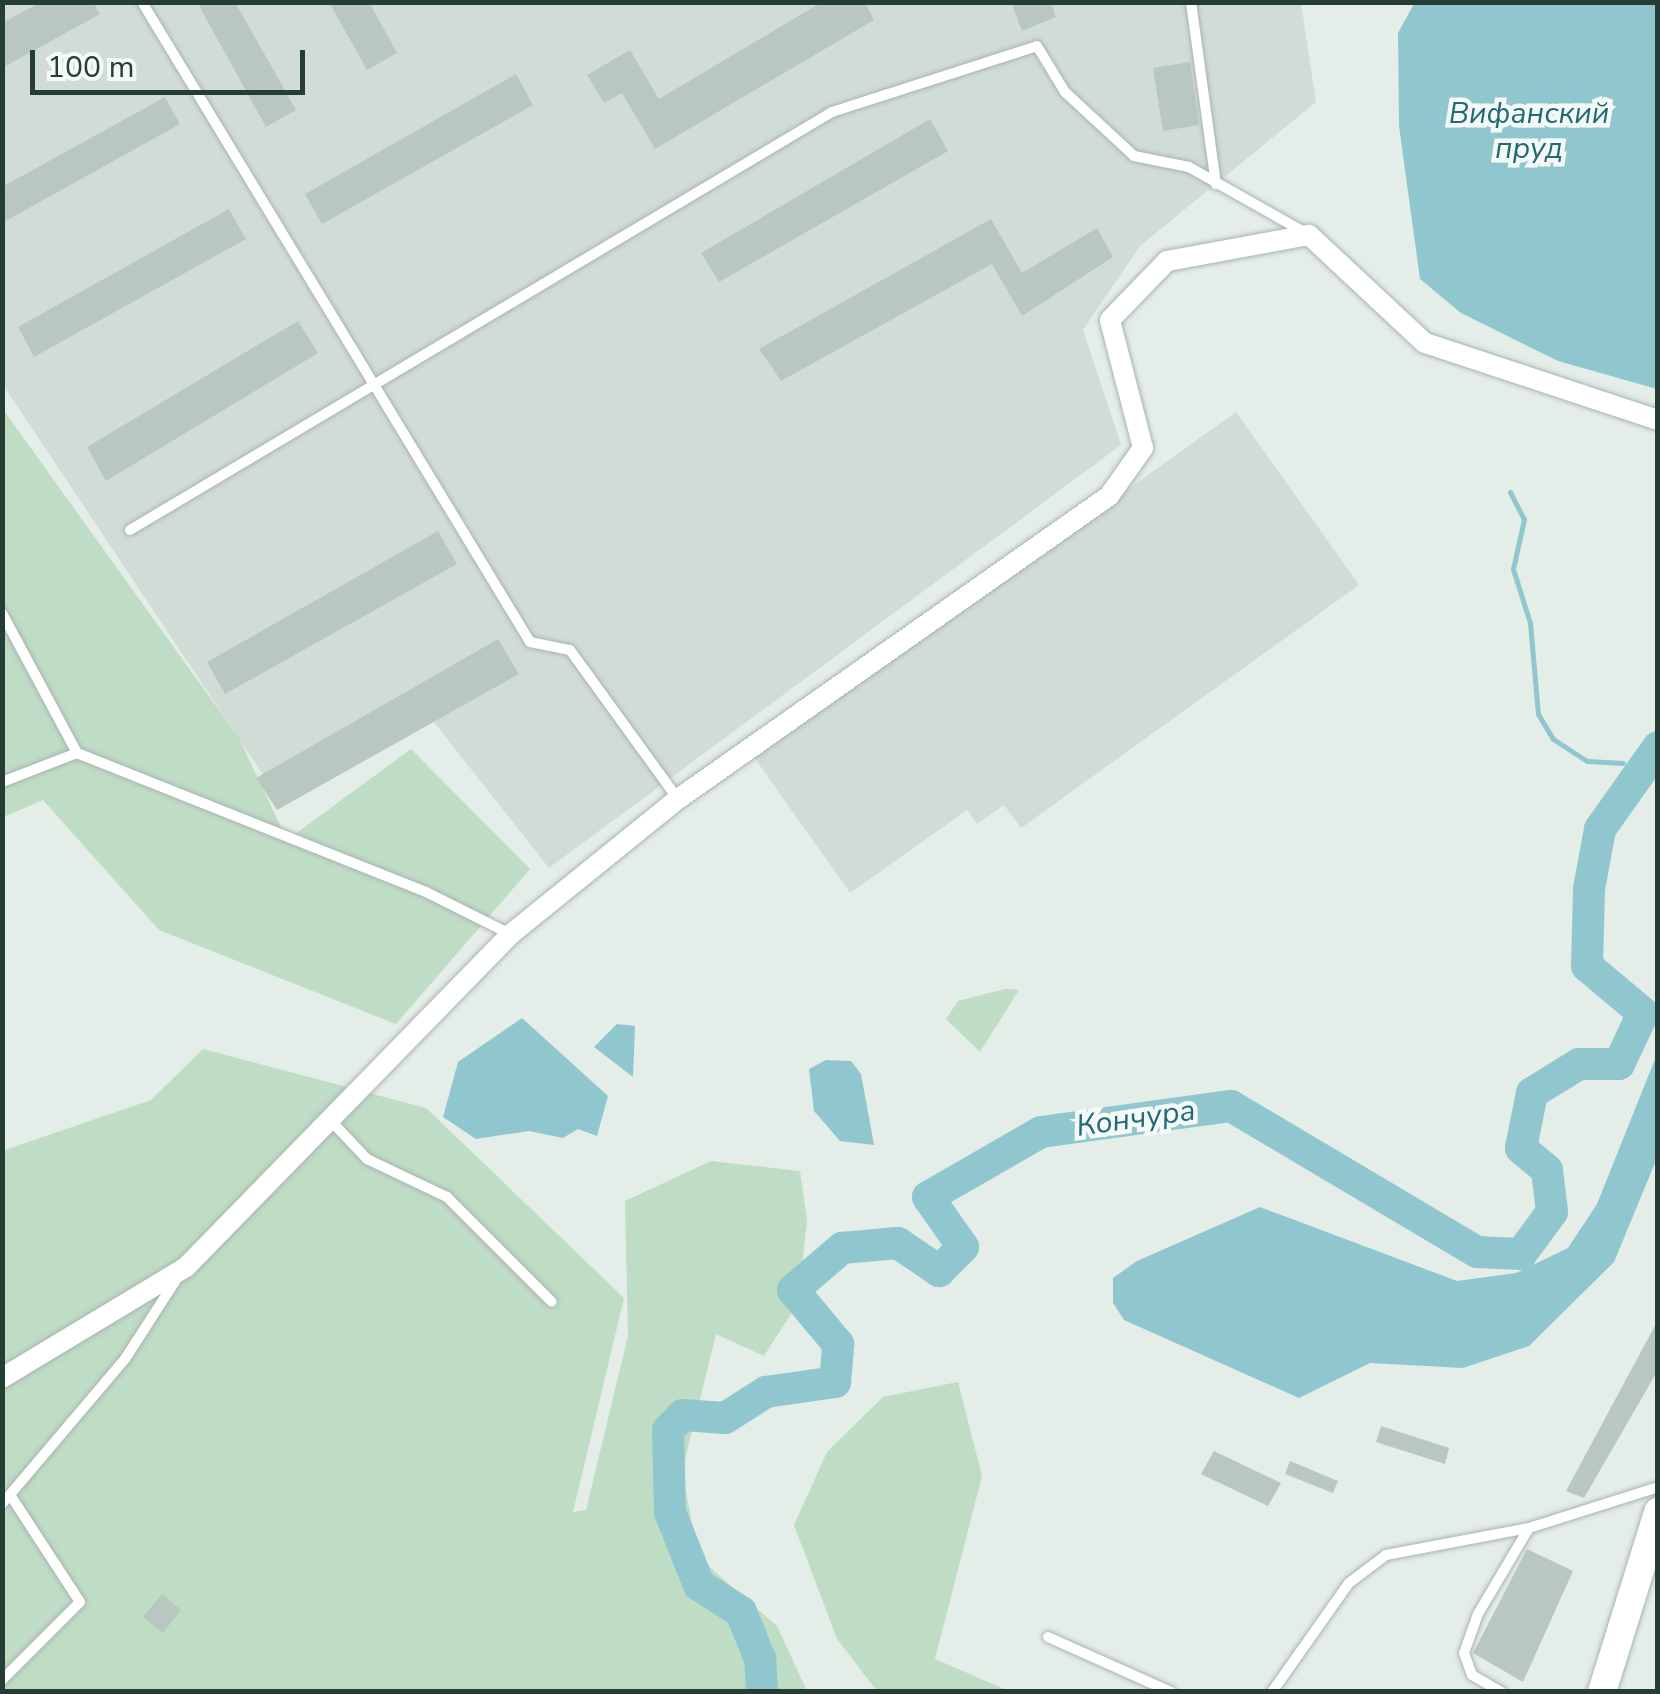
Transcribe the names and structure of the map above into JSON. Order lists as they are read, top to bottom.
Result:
{
  "water": ["Вифанский пруд", "Кончура"],
  "scale_bar": "100 m"
}
